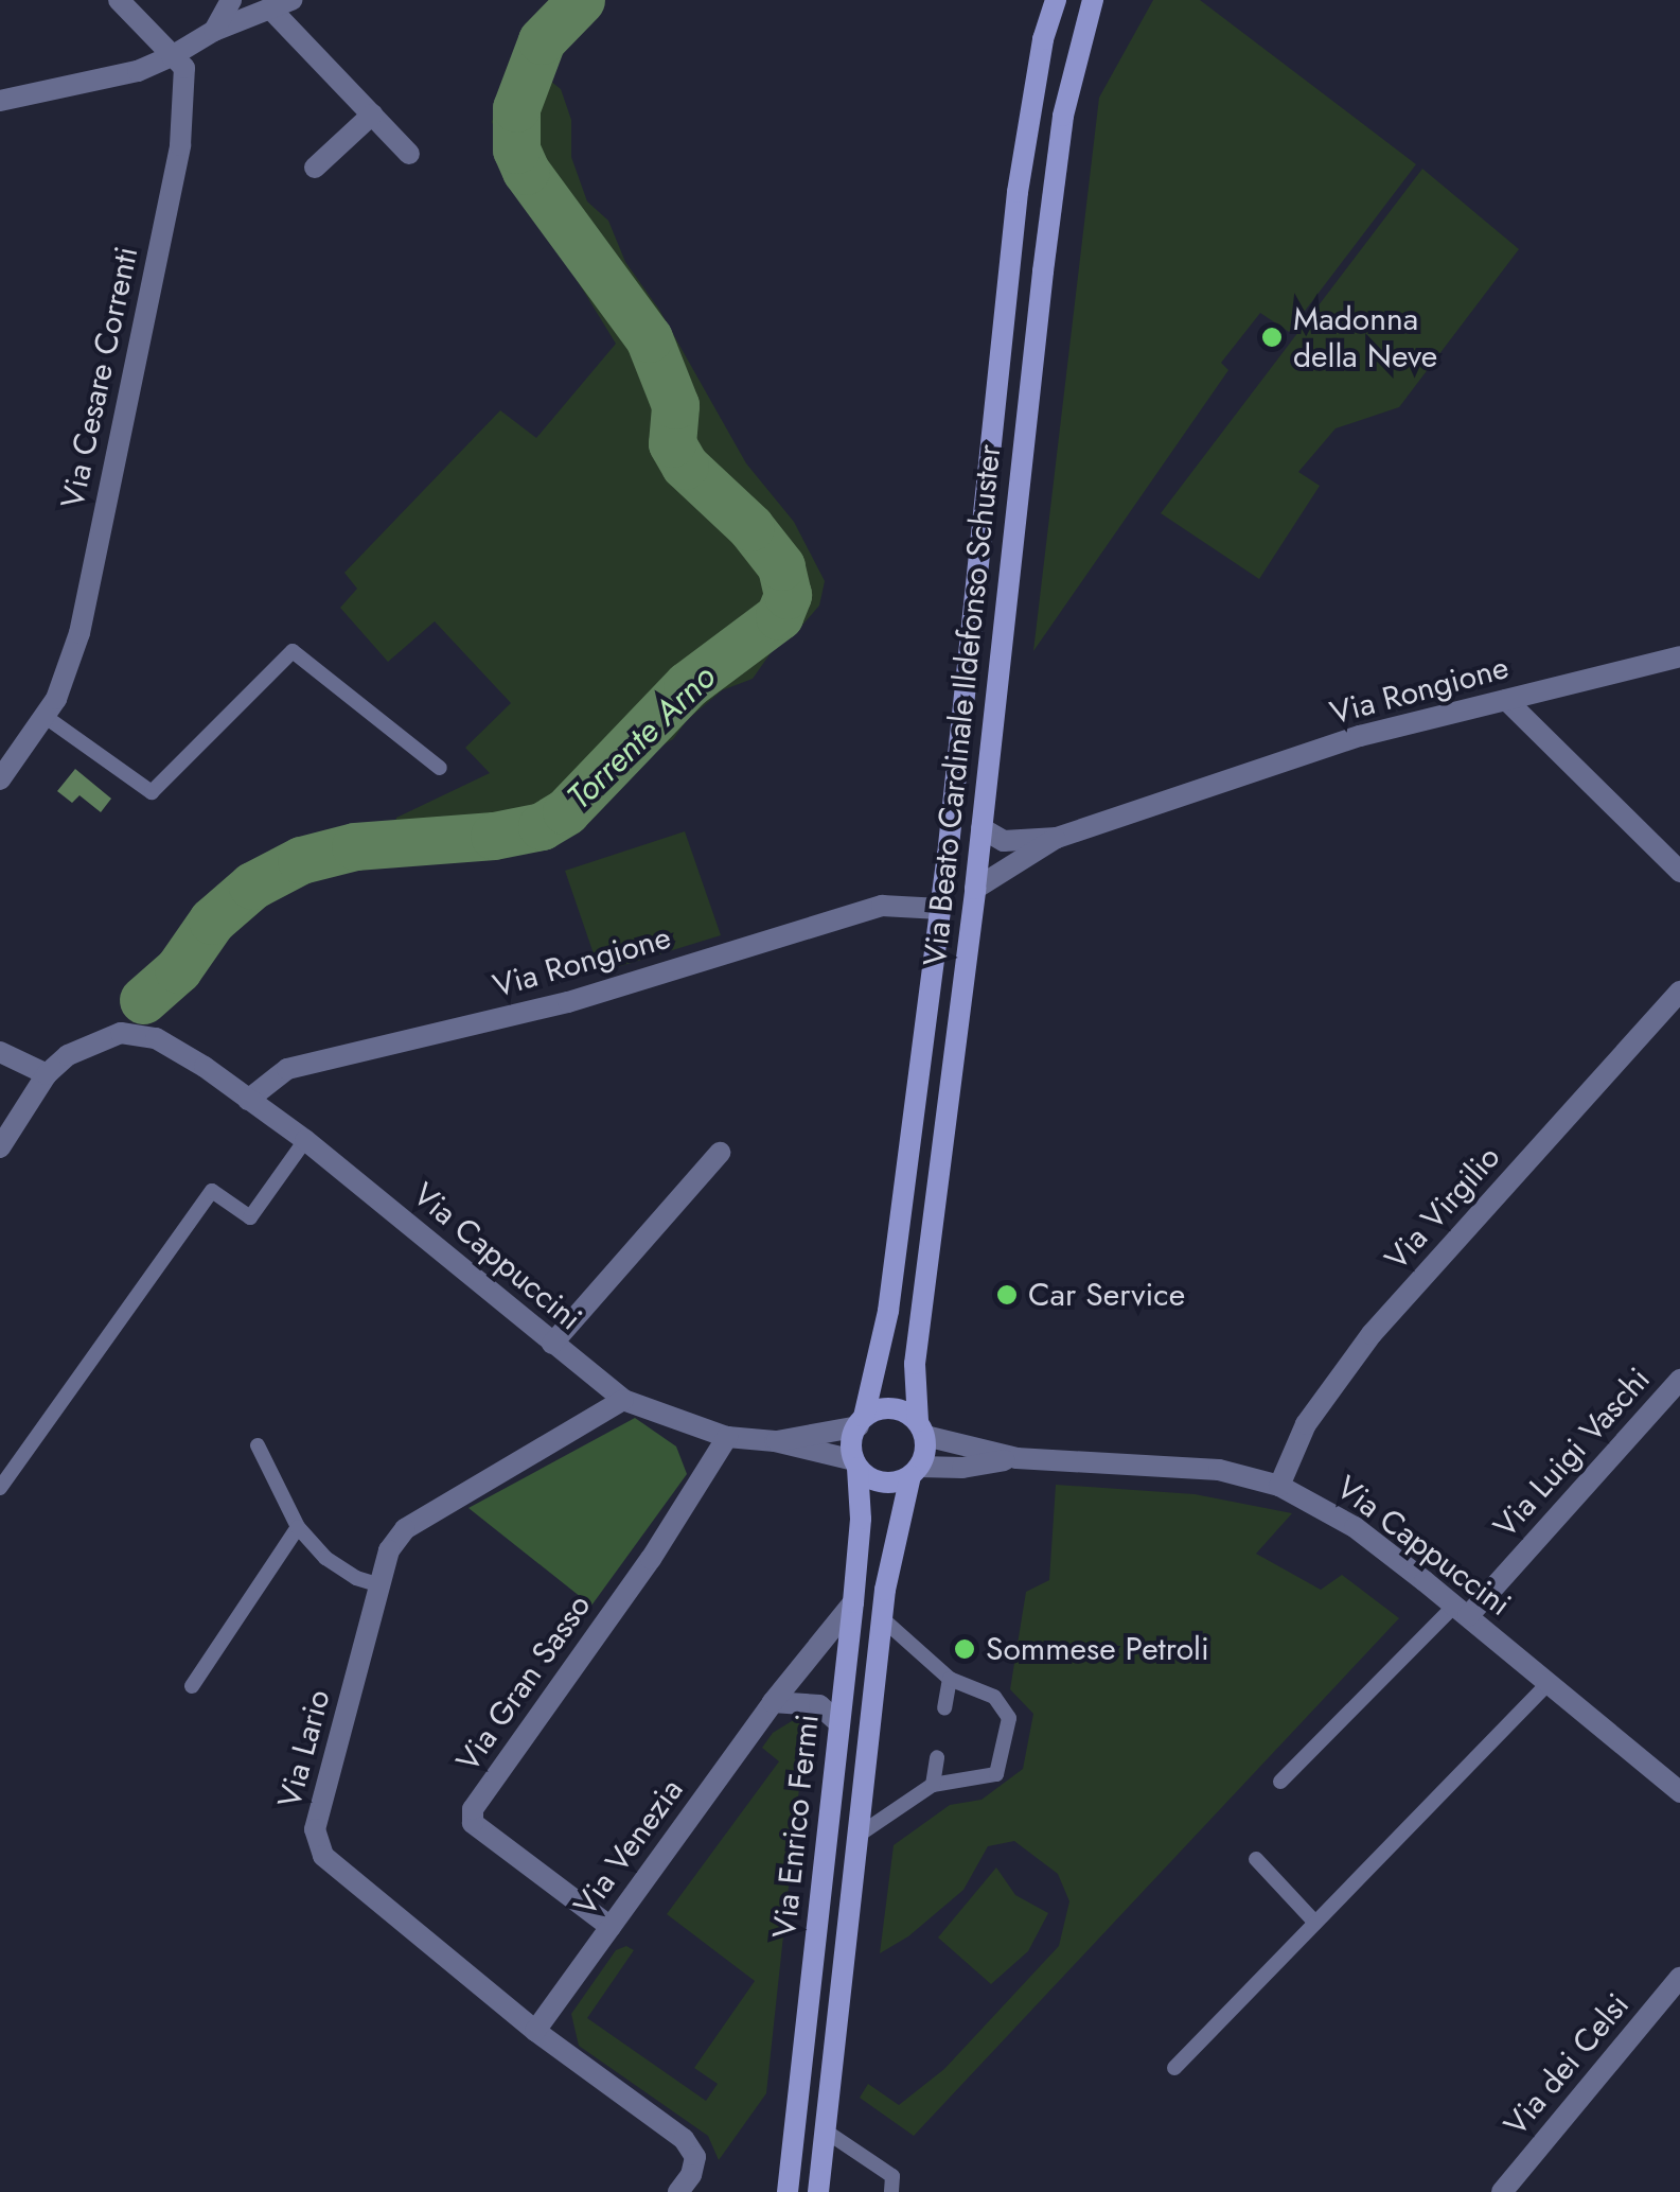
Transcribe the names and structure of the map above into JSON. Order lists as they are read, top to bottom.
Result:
{
  "streets": {
    "street": [
      "Via Cesare Correnti",
      "Via Rongione",
      "Via Beato Cardinale Ildefonso Schuster",
      "Via Virgilio",
      "Via Cappuccini",
      "Via Luigi Vaschi",
      "Via Gran Sasso",
      "Via Lario",
      "Via Enrico Fermi",
      "Via Venezia",
      "Via dei Celsi"
    ]
  },
  "crossings": [
    ["Via Rongione", "Via Beato Cardinale Ildefonso Schuster"],
    ["Via Rongione", "Via Cappuccini"],
    ["Via Beato Cardinale Ildefonso Schuster", "Via Cappuccini"],
    ["Via Beato Cardinale Ildefonso Schuster", "Via Enrico Fermi"],
    ["Via Virgilio", "Via Cappuccini"],
    ["Via Cappuccini", "Via Luigi Vaschi"],
    ["Via Cappuccini", "Via Gran Sasso"],
    ["Via Cappuccini", "Via Lario"],
    ["Via Cappuccini", "Via Enrico Fermi"],
    ["Via Gran Sasso", "Via Venezia"],
    ["Via Lario", "Via Venezia"],
    ["Via Enrico Fermi", "Via Venezia"]
  ],
  "water": ["Torrente Arno"],
  "places": ["Madonna della Neve", "Car Service", "Sommese Petroli"]
}
